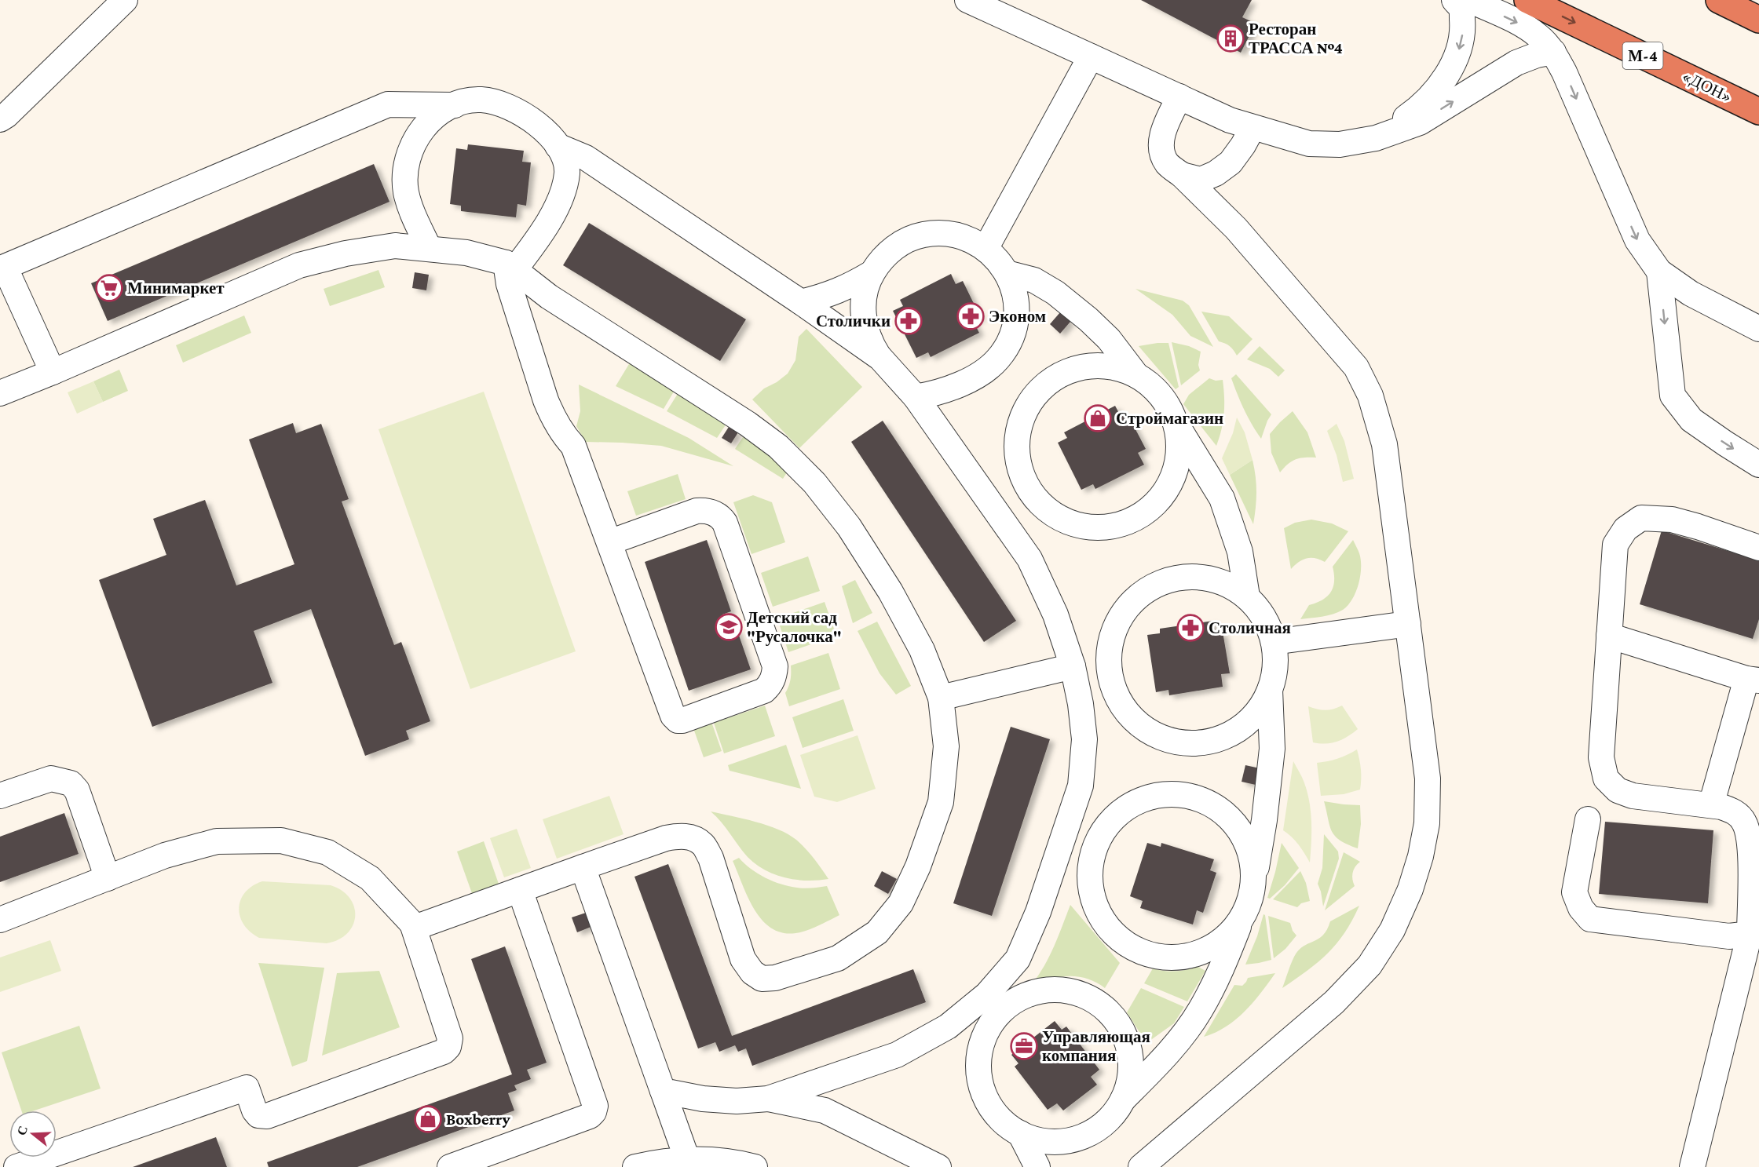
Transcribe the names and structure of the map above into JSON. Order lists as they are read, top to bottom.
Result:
{
  "streets": {
    "highway": ["М-4", "«ДОН»"]
  },
  "one_way": ["«ДОН»"],
  "places": {
    "building": ["Ресторан ТРАССА №4"],
    "supermarket": ["Минимаркет"],
    "pharmacy": ["Эконом", "Столички", "Столичная"],
    "shop": ["Строймагазин", "Boxberry"],
    "school or university": ["Детский сад \"Русалочка\""],
    "office": ["Управляющая компания"]
  },
  "north": "left"
}
